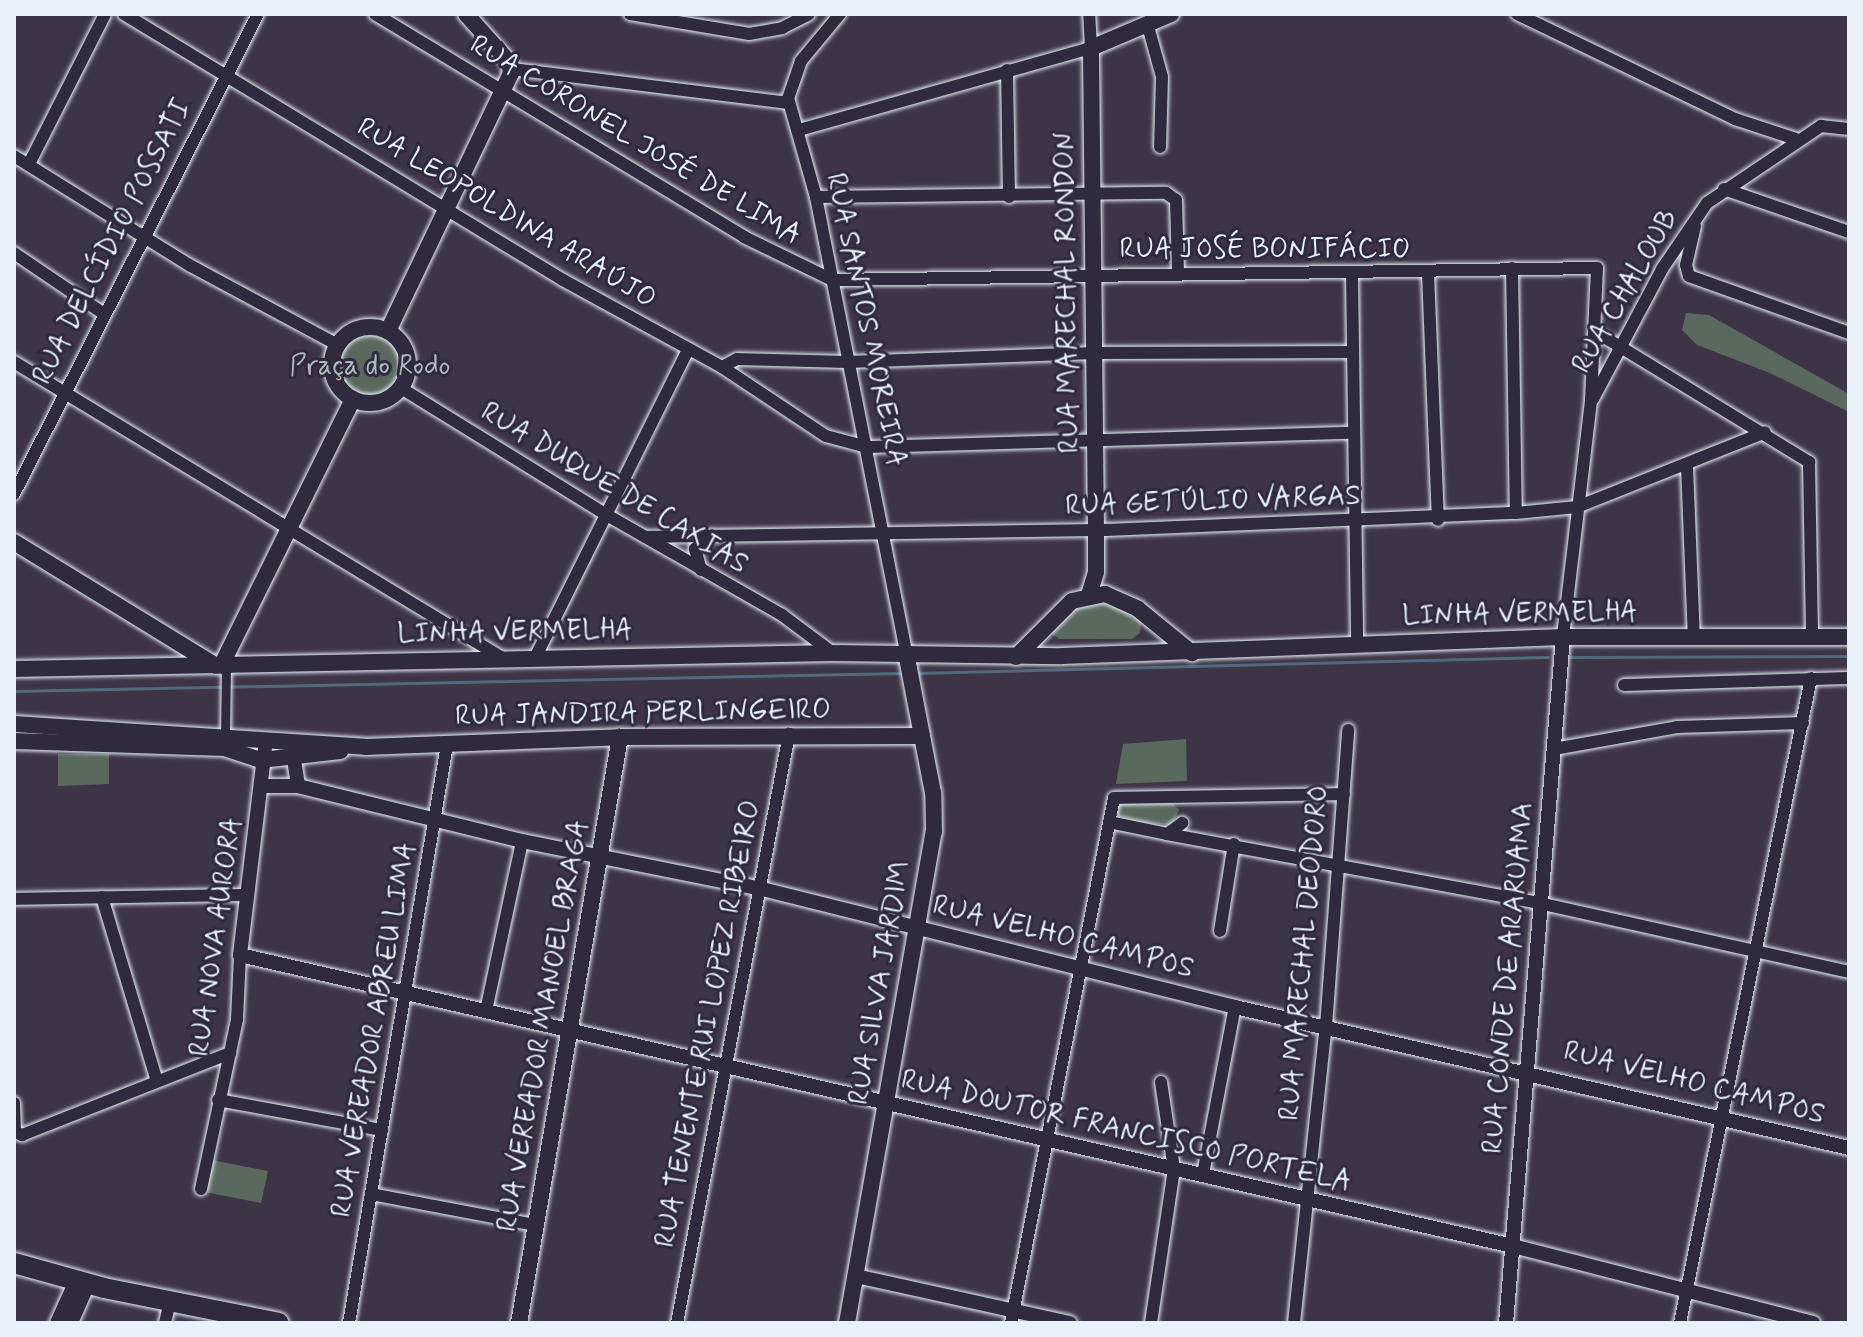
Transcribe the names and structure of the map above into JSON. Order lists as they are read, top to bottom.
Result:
{
  "streets": {
    "main road": [
      "RUA MARECHAL RONDON",
      "LINHA VERMELHA",
      "RUA JANDIRA PERLINGEIRO",
      "RUA SILVA JARDIM",
      "RUA VEREADOR MANOEL BRAGA"
    ],
    "street": [
      "RUA CORONEL JOSÉ DE LIMA",
      "RUA LEOPOLDINA ARAÚJO",
      "RUA DELCÍDIO POSSATI",
      "RUA JOSÉ BONIFÁCIO",
      "RUA CHALOUB",
      "RUA SANTOS MOREIRA",
      "RUA DUQUE DE CAXIAS",
      "RUA GETÚLIO VARGAS",
      "RUA NOVA AURORA",
      "RUA VELHO CAMPOS",
      "RUA MARECHAL DEODORO",
      "RUA CONDE DE ARARUAMA",
      "RUA TENENTE RUI LOPEZ RIBEIRO",
      "RUA VEREADOR ABREU LIMA",
      "RUA DOUTOR FRANCISCO PORTELA"
    ]
  },
  "crossings": [
    ["RUA CORONEL JOSÉ DE LIMA", "RUA JOSÉ BONIFÁCIO"],
    ["RUA CORONEL JOSÉ DE LIMA", "RUA SANTOS MOREIRA"],
    ["RUA LEOPOLDINA ARAÚJO", "RUA DELCÍDIO POSSATI"],
    ["RUA LEOPOLDINA ARAÚJO", "RUA SANTOS MOREIRA"],
    ["RUA JOSÉ BONIFÁCIO", "RUA MARECHAL RONDON"],
    ["RUA JOSÉ BONIFÁCIO", "RUA SANTOS MOREIRA"],
    ["RUA MARECHAL RONDON", "RUA GETÚLIO VARGAS"],
    ["RUA SANTOS MOREIRA", "RUA GETÚLIO VARGAS"],
    ["RUA SANTOS MOREIRA", "LINHA VERMELHA"],
    ["RUA SANTOS MOREIRA", "RUA SILVA JARDIM"],
    ["RUA DUQUE DE CAXIAS", "RUA GETÚLIO VARGAS"],
    ["RUA DUQUE DE CAXIAS", "LINHA VERMELHA"],
    ["LINHA VERMELHA", "RUA CONDE DE ARARUAMA"],
    ["LINHA VERMELHA", "RUA SILVA JARDIM"],
    ["RUA JANDIRA PERLINGEIRO", "RUA NOVA AURORA"],
    ["RUA JANDIRA PERLINGEIRO", "RUA SILVA JARDIM"],
    ["RUA JANDIRA PERLINGEIRO", "RUA TENENTE RUI LOPEZ RIBEIRO"],
    ["RUA JANDIRA PERLINGEIRO", "RUA VEREADOR MANOEL BRAGA"],
    ["RUA JANDIRA PERLINGEIRO", "RUA VEREADOR ABREU LIMA"],
    ["RUA NOVA AURORA", "RUA VELHO CAMPOS"],
    ["RUA NOVA AURORA", "RUA DOUTOR FRANCISCO PORTELA"],
    ["RUA VELHO CAMPOS", "RUA MARECHAL DEODORO"],
    ["RUA VELHO CAMPOS", "RUA CONDE DE ARARUAMA"],
    ["RUA VELHO CAMPOS", "RUA SILVA JARDIM"],
    ["RUA VELHO CAMPOS", "RUA TENENTE RUI LOPEZ RIBEIRO"],
    ["RUA VELHO CAMPOS", "RUA VEREADOR MANOEL BRAGA"],
    ["RUA VELHO CAMPOS", "RUA VEREADOR ABREU LIMA"],
    ["RUA MARECHAL DEODORO", "RUA DOUTOR FRANCISCO PORTELA"],
    ["RUA CONDE DE ARARUAMA", "RUA DOUTOR FRANCISCO PORTELA"],
    ["RUA SILVA JARDIM", "RUA DOUTOR FRANCISCO PORTELA"],
    ["RUA TENENTE RUI LOPEZ RIBEIRO", "RUA DOUTOR FRANCISCO PORTELA"],
    ["RUA VEREADOR MANOEL BRAGA", "RUA DOUTOR FRANCISCO PORTELA"],
    ["RUA VEREADOR ABREU LIMA", "RUA DOUTOR FRANCISCO PORTELA"]
  ],
  "parks": ["Praça do Rodo"]
}
